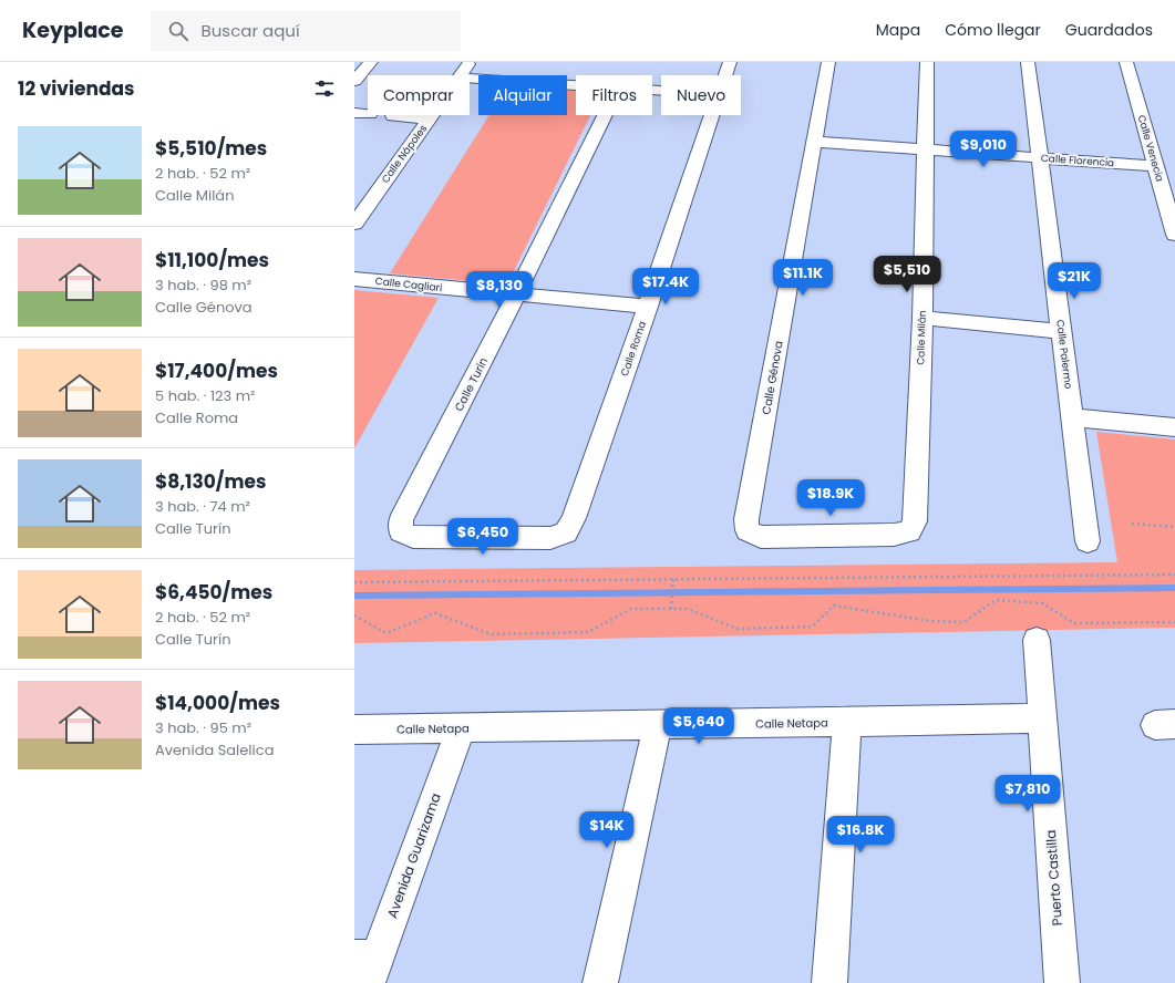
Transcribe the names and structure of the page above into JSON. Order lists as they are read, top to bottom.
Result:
{
  "streets": {
    "street": [
      "Calle Venecia",
      "Calle Nápoles",
      "Calle Florencia",
      "Calle Cagliari",
      "Calle Milán",
      "Calle Roma",
      "Calle Palermo",
      "Calle Génova",
      "Calle Turín",
      "Calle Netapa",
      "Avenida Guarizama",
      "Puerto Castilla"
    ]
  },
  "crossings": [
    ["Calle Venecia", "Calle Florencia"],
    ["Calle Florencia", "Calle Milán"],
    ["Calle Florencia", "Calle Palermo"],
    ["Calle Florencia", "Calle Génova"],
    ["Calle Cagliari", "Calle Roma"],
    ["Calle Cagliari", "Calle Turín"],
    ["Calle Milán", "Calle Génova"],
    ["Calle Roma", "Calle Turín"],
    ["Calle Netapa", "Avenida Guarizama"],
    ["Calle Netapa", "Puerto Castilla"]
  ],
  "page": {
    "header": "Keyplace",
    "search": "Buscar aquí",
    "nav": ["Mapa", "Cómo llegar", "Guardados"],
    "heading": "12 viviendas",
    "chip": [
      "Comprar",
      "Alquilar",
      "Filtros",
      "Nuevo"
    ],
    "list": [
      {
        "name": "$5,510/mes",
        "note": "2 hab. · 52 m² · Calle Milán"
      },
      {
        "name": "$11,100/mes",
        "note": "3 hab. · 98 m² · Calle Génova"
      },
      {
        "name": "$17,400/mes",
        "note": "5 hab. · 123 m² · Calle Roma"
      },
      {
        "name": "$8,130/mes",
        "note": "3 hab. · 74 m² · Calle Turín"
      },
      {
        "name": "$6,450/mes",
        "note": "2 hab. · 52 m² · Calle Turín"
      },
      {
        "name": "$14,000/mes",
        "note": "3 hab. · 95 m² · Avenida Salelica"
      }
    ],
    "price": [
      "$9,010",
      "$5,510",
      "$11.1K",
      "$21K",
      "$17.4K",
      "$8,130",
      "$18.9K",
      "$6,450",
      "$5,640",
      "$7,810",
      "$14K",
      "$16.8K"
    ]
  }
}
